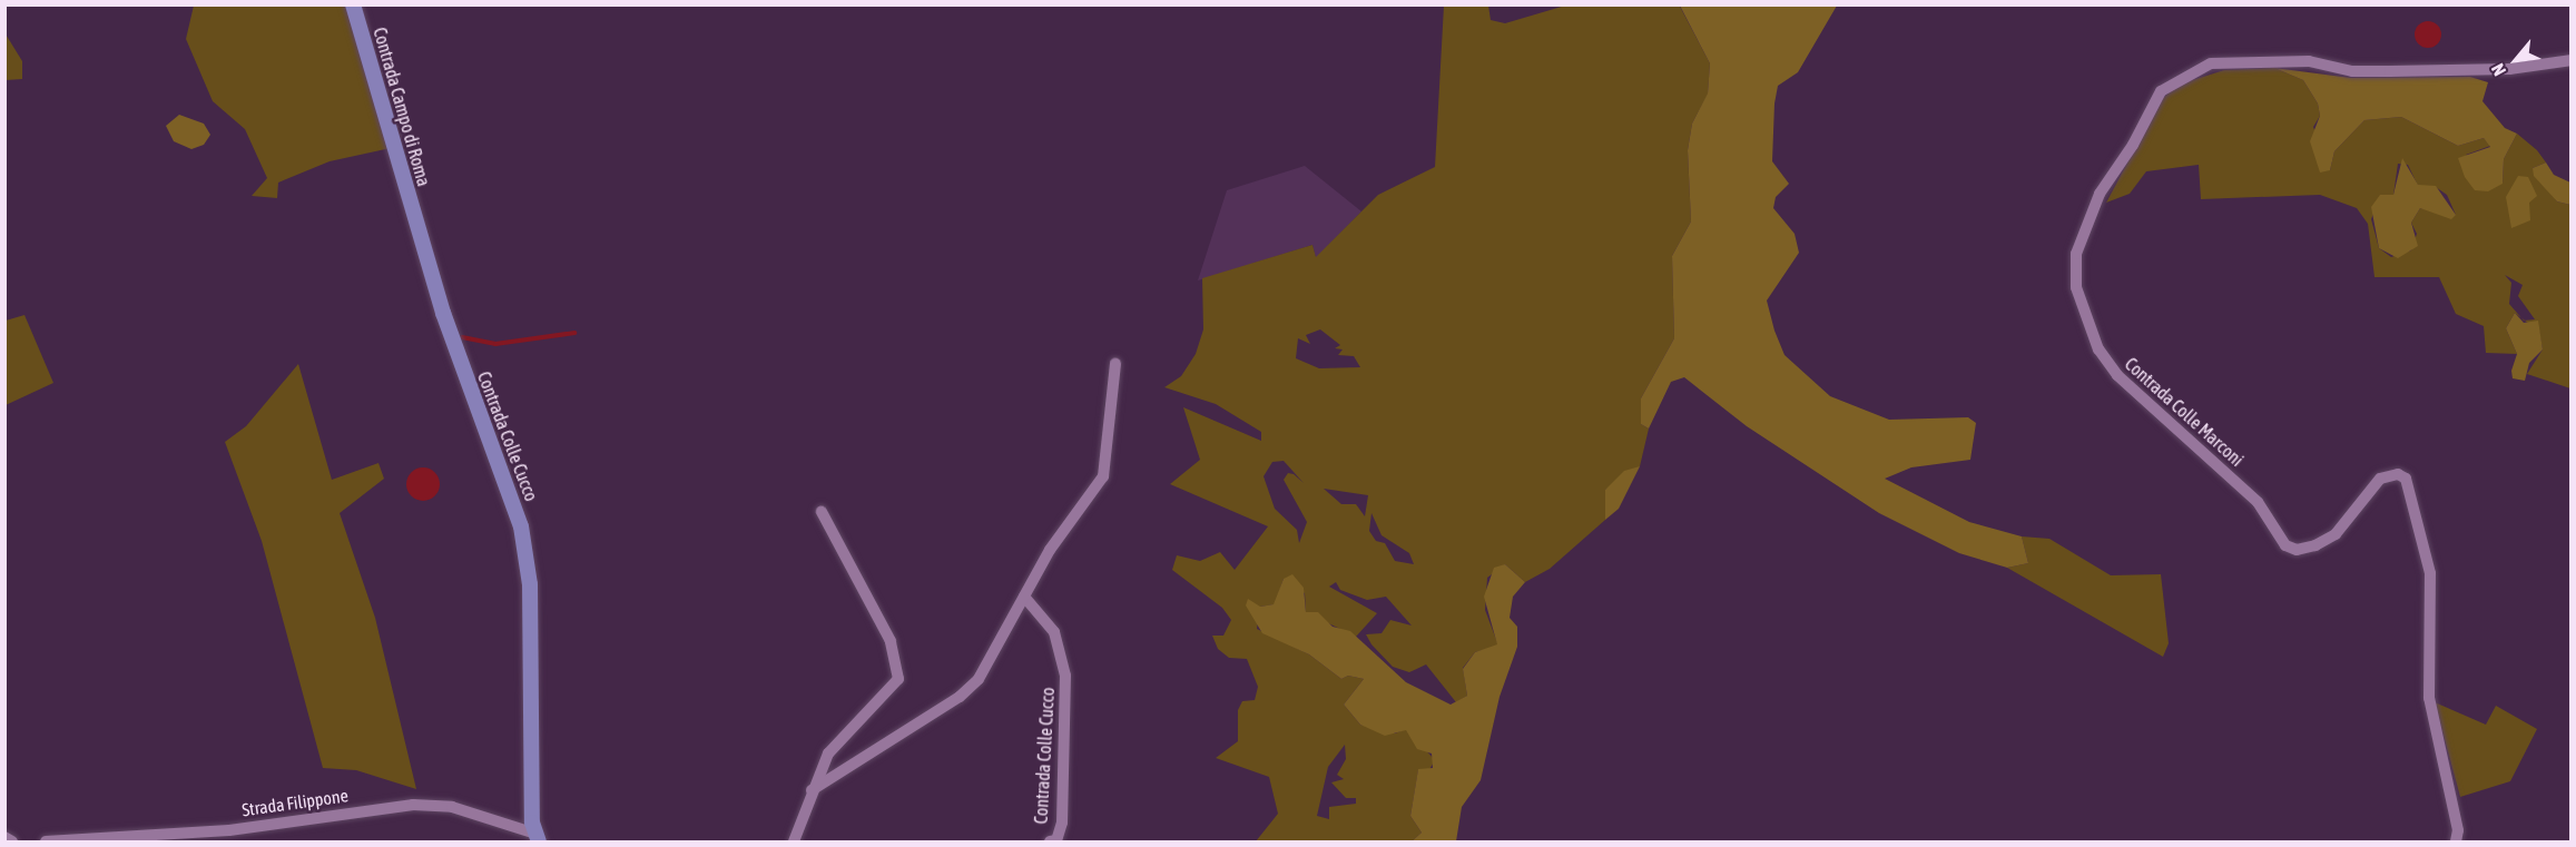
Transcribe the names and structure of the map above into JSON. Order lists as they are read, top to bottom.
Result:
{
  "streets": {
    "street": [
      "Contrada Campo di Roma",
      "Contrada Colle Marconi",
      "Contrada Colle Cucco",
      "Strada Filippone"
    ]
  },
  "crossings": [
    ["Contrada Campo di Roma", "Contrada Colle Cucco"],
    ["Contrada Colle Cucco", "Strada Filippone"]
  ],
  "north": "bottom left"
}
